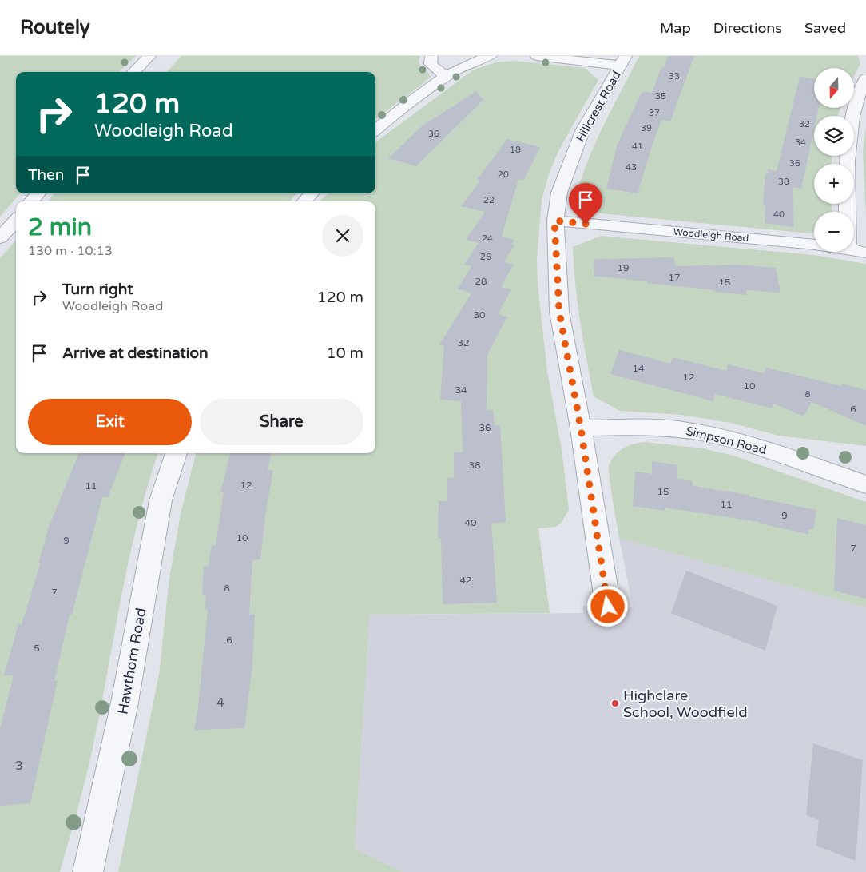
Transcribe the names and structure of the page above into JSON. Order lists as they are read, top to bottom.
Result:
{
  "streets": {
    "street": [
      "Hillcrest Road",
      "Woodleigh Road",
      "Simpson Road",
      "Hawthorn Road"
    ]
  },
  "crossings": [
    ["Hillcrest Road", "Woodleigh Road"],
    ["Hillcrest Road", "Simpson Road"]
  ],
  "places": ["Highclare School, Woodfield"],
  "house_numbers": [
    "33",
    "35",
    "37",
    "32",
    "39",
    "36",
    "34",
    "41",
    "18",
    "36",
    "43",
    "20",
    "38",
    "22",
    "40",
    "24",
    "26",
    "19",
    "17",
    "28",
    "15",
    "30",
    "32",
    "14",
    "12",
    "10",
    "34",
    "8",
    "6",
    "36",
    "38",
    "12",
    "11",
    "15",
    "11",
    "9",
    "40",
    "10",
    "9",
    "7",
    "42",
    "8",
    "7",
    "6",
    "5",
    "4",
    "3"
  ],
  "north": "bottom",
  "page": {
    "header": "Routely",
    "nav": ["Map", "Directions", "Saved"],
    "map_buttons": ["+", "−"],
    "turn": ["120 m", "Woodleigh Road"],
    "then": "Then",
    "heading": ["2 min", "130 m · 10:13"],
    "list": [
      {
        "name": "Turn right",
        "note": "Woodleigh Road",
        "value": "120 m"
      },
      {
        "name": "Arrive at destination",
        "value": "10 m"
      }
    ],
    "buttons": ["Exit", "Share"]
  }
}
